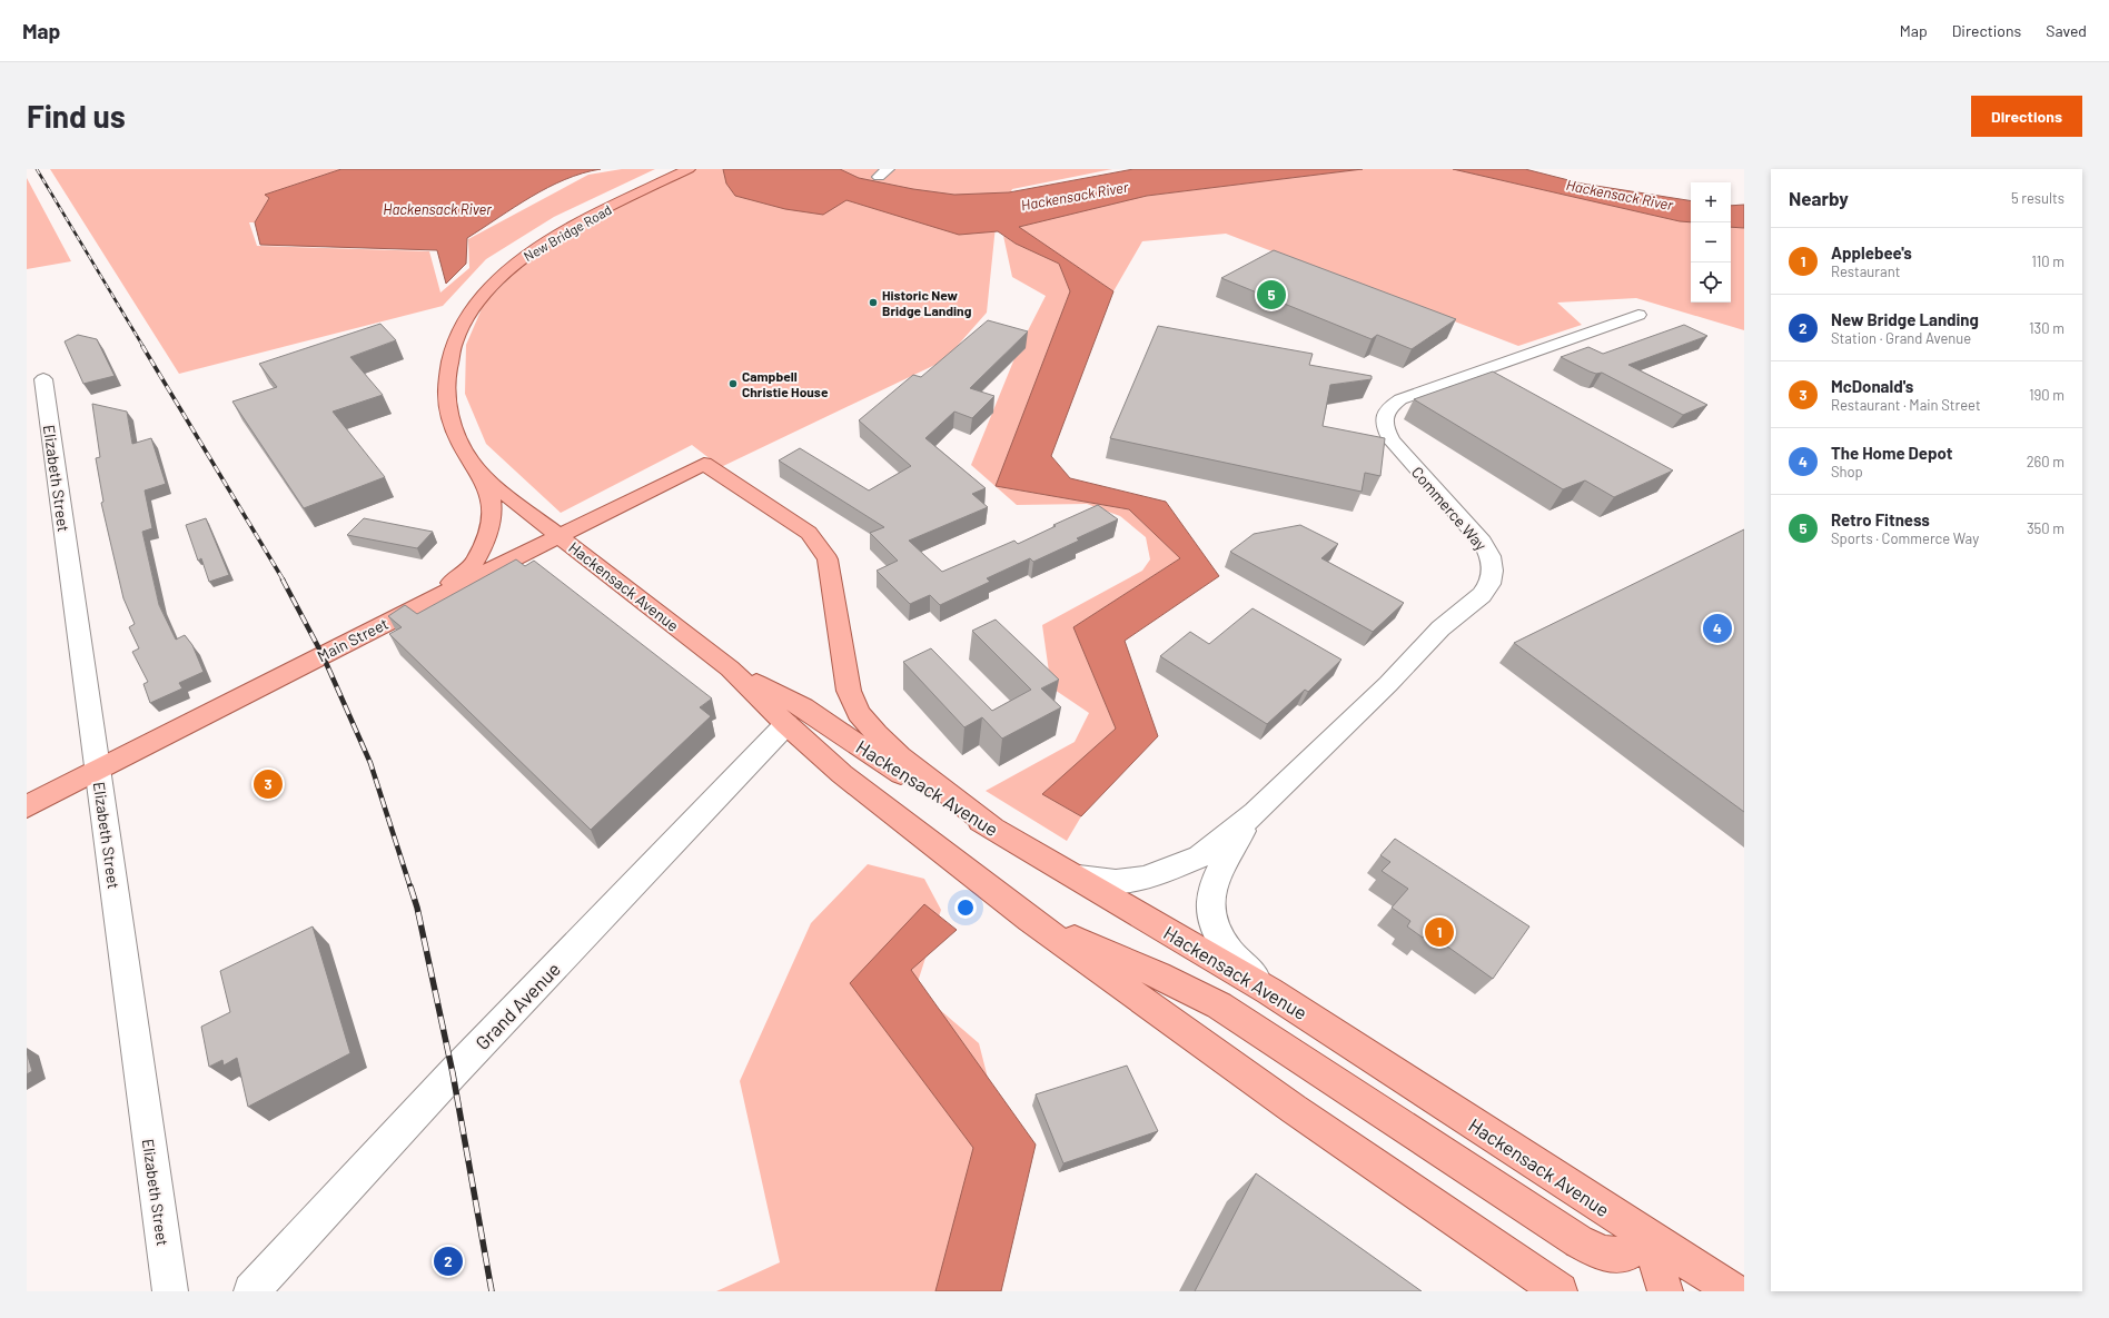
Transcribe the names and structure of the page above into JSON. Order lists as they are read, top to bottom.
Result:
{
  "streets": {
    "main road": ["New Bridge Road", "Hackensack Avenue", "Main Street"],
    "street": ["Elizabeth Street", "Commerce Way", "Grand Avenue"]
  },
  "crossings": [
    ["New Bridge Road", "Hackensack Avenue"],
    ["New Bridge Road", "Main Street"],
    ["Elizabeth Street", "Main Street"],
    ["Commerce Way", "Hackensack Avenue"],
    ["Hackensack Avenue", "Main Street"],
    ["Hackensack Avenue", "Grand Avenue"]
  ],
  "water": ["Hackensack River"],
  "places": ["Historic New Bridge Landing", "Campbell Christie House"],
  "page": {
    "header": "Map",
    "nav": ["Map", "Directions", "Saved"],
    "buttons": "Directions",
    "title": "Find us",
    "heading": ["Nearby", "5 results"],
    "map_buttons": ["+", "−"],
    "list": [
      {
        "mark": "1",
        "name": "Applebee's",
        "note": "Restaurant",
        "value": "110 m"
      },
      {
        "mark": "2",
        "name": "New Bridge Landing",
        "note": "Station · Grand Avenue",
        "value": "130 m"
      },
      {
        "mark": "3",
        "name": "McDonald's",
        "note": "Restaurant · Main Street",
        "value": "190 m"
      },
      {
        "mark": "4",
        "name": "The Home Depot",
        "note": "Shop",
        "value": "260 m"
      },
      {
        "mark": "5",
        "name": "Retro Fitness",
        "note": "Sports · Commerce Way",
        "value": "350 m"
      }
    ],
    "pins": [
      "5",
      "4",
      "3",
      "1",
      "2"
    ]
  }
}
